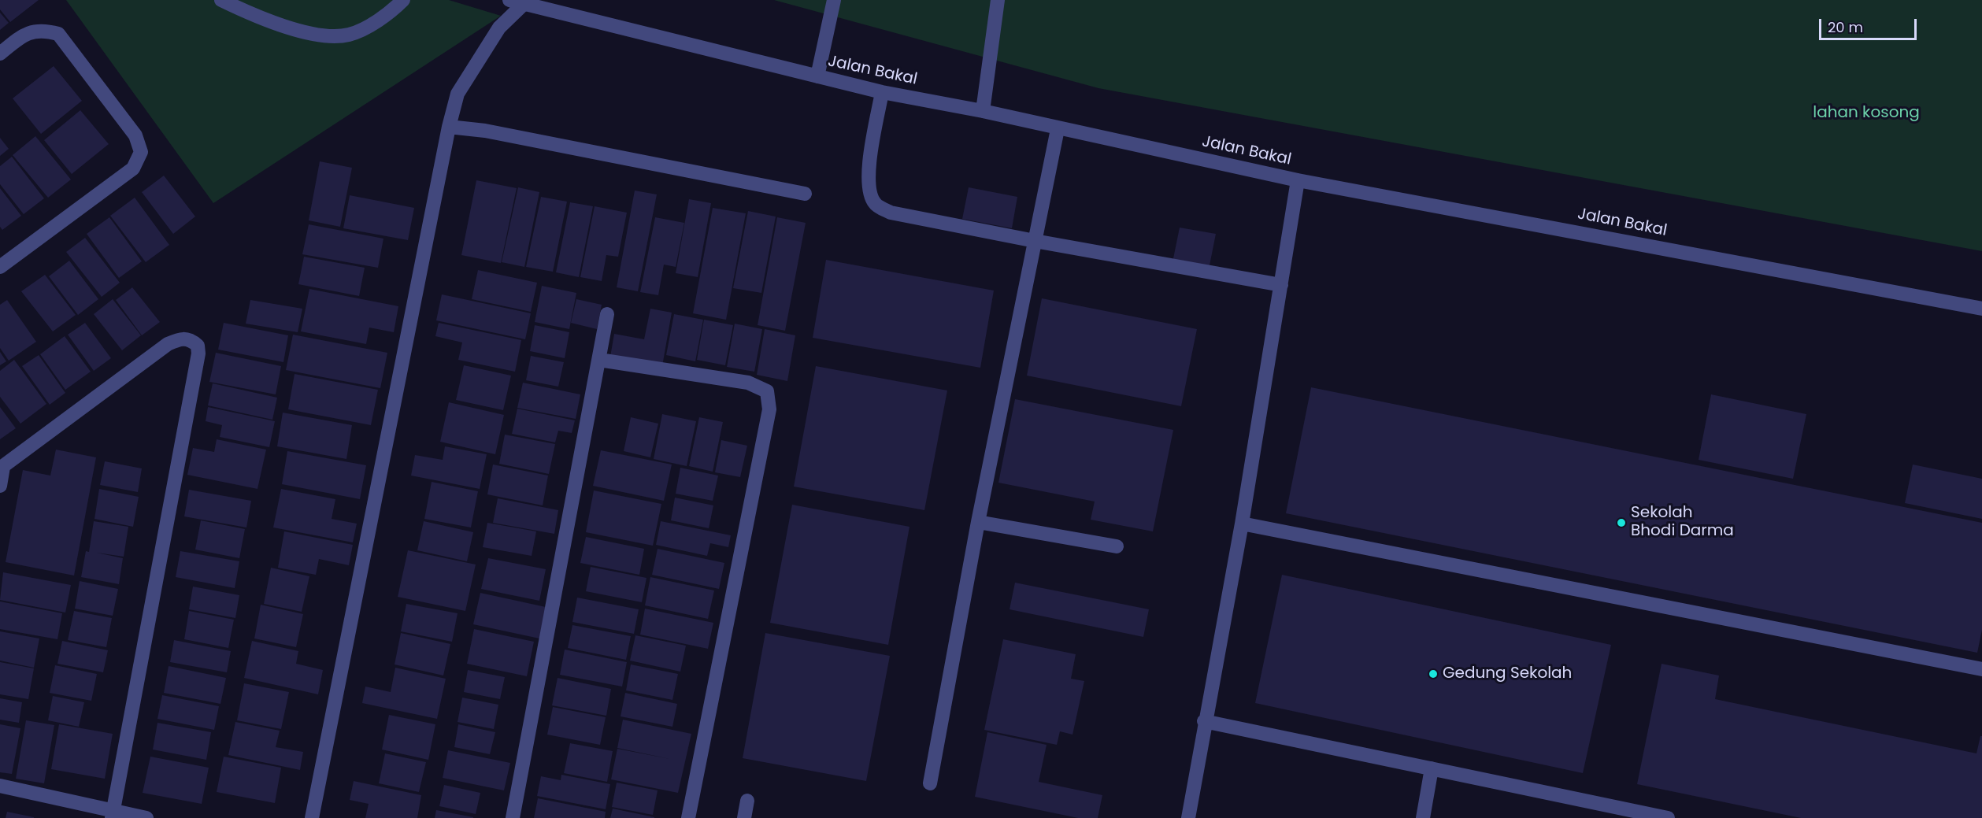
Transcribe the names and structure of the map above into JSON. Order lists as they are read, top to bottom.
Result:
{
  "streets": {
    "street": ["Jalan Bakal"]
  },
  "parks": ["lahan kosong"],
  "places": ["Sekolah Bhodi Darma", "Gedung Sekolah"],
  "scale_bar": "20 m"
}
